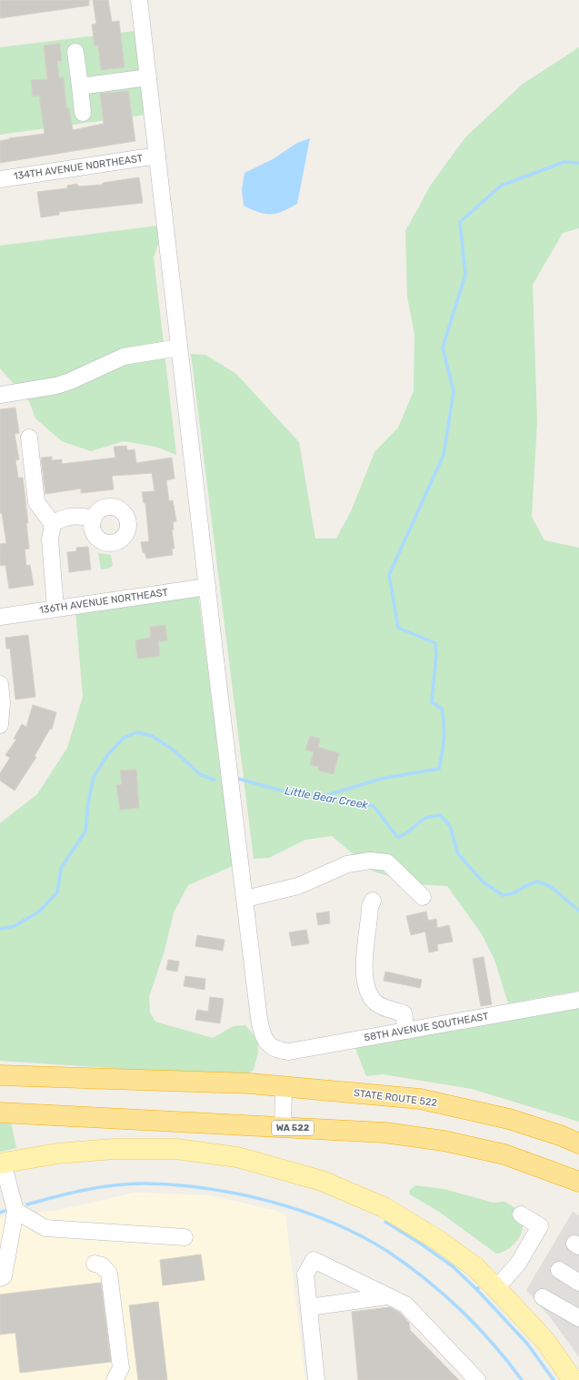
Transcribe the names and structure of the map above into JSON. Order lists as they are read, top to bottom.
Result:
{
  "streets": {
    "highway": ["STATE ROUTE 522", "WA 522"],
    "street": ["134TH AVENUE NORTHEAST", "136TH AVENUE NORTHEAST", "58TH AVENUE SOUTHEAST"]
  },
  "water": ["Little Bear Creek"]
}
